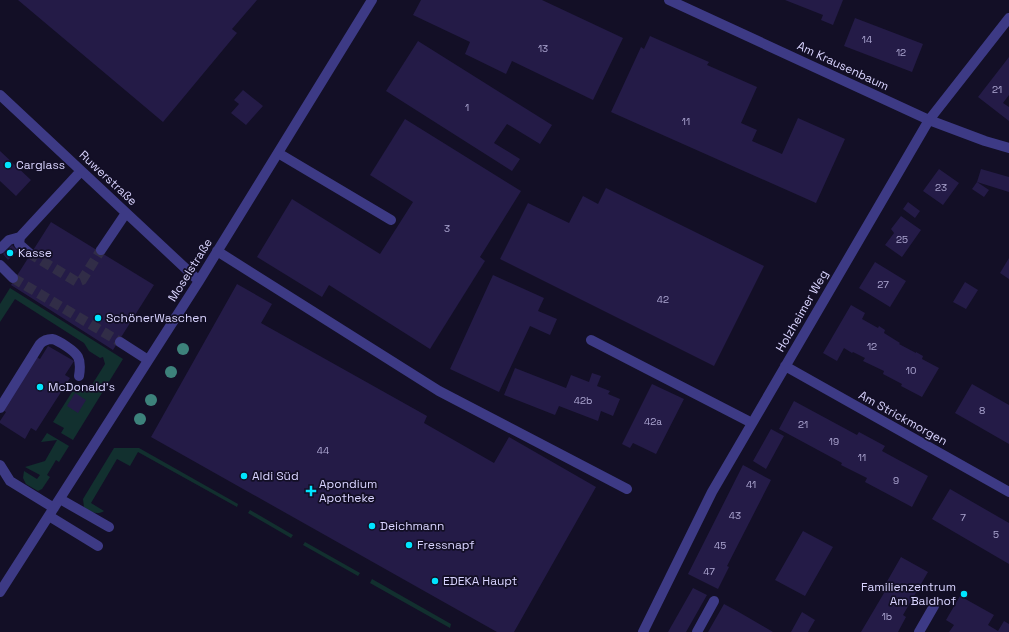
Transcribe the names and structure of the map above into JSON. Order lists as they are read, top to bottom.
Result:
{
  "streets": {
    "street": [
      "Am Krausenbaum",
      "Ruwerstraße",
      "Moselstraße",
      "Holzheimer Weg",
      "Am Strickmorgen"
    ]
  },
  "crossings": [
    ["Am Krausenbaum", "Holzheimer Weg"],
    ["Ruwerstraße", "Moselstraße"],
    ["Holzheimer Weg", "Am Strickmorgen"]
  ],
  "places": {
    "other": [
      "Carglass",
      "Kasse",
      "SchönerWaschen",
      "McDonald's",
      "Aldi Süd",
      "Deichmann",
      "Fressnapf",
      "EDEKA Haupt",
      "Familienzentrum Am Baldhof"
    ],
    "health": ["Apondium Apotheke"]
  },
  "house_numbers": [
    "14",
    "13",
    "12",
    "21",
    "1",
    "11",
    "23",
    "3",
    "25",
    "27",
    "42",
    "12",
    "10",
    "42b",
    "8",
    "42a",
    "21",
    "19",
    "44",
    "11",
    "9",
    "41",
    "43",
    "7",
    "5",
    "45",
    "47",
    "1b"
  ]
}
